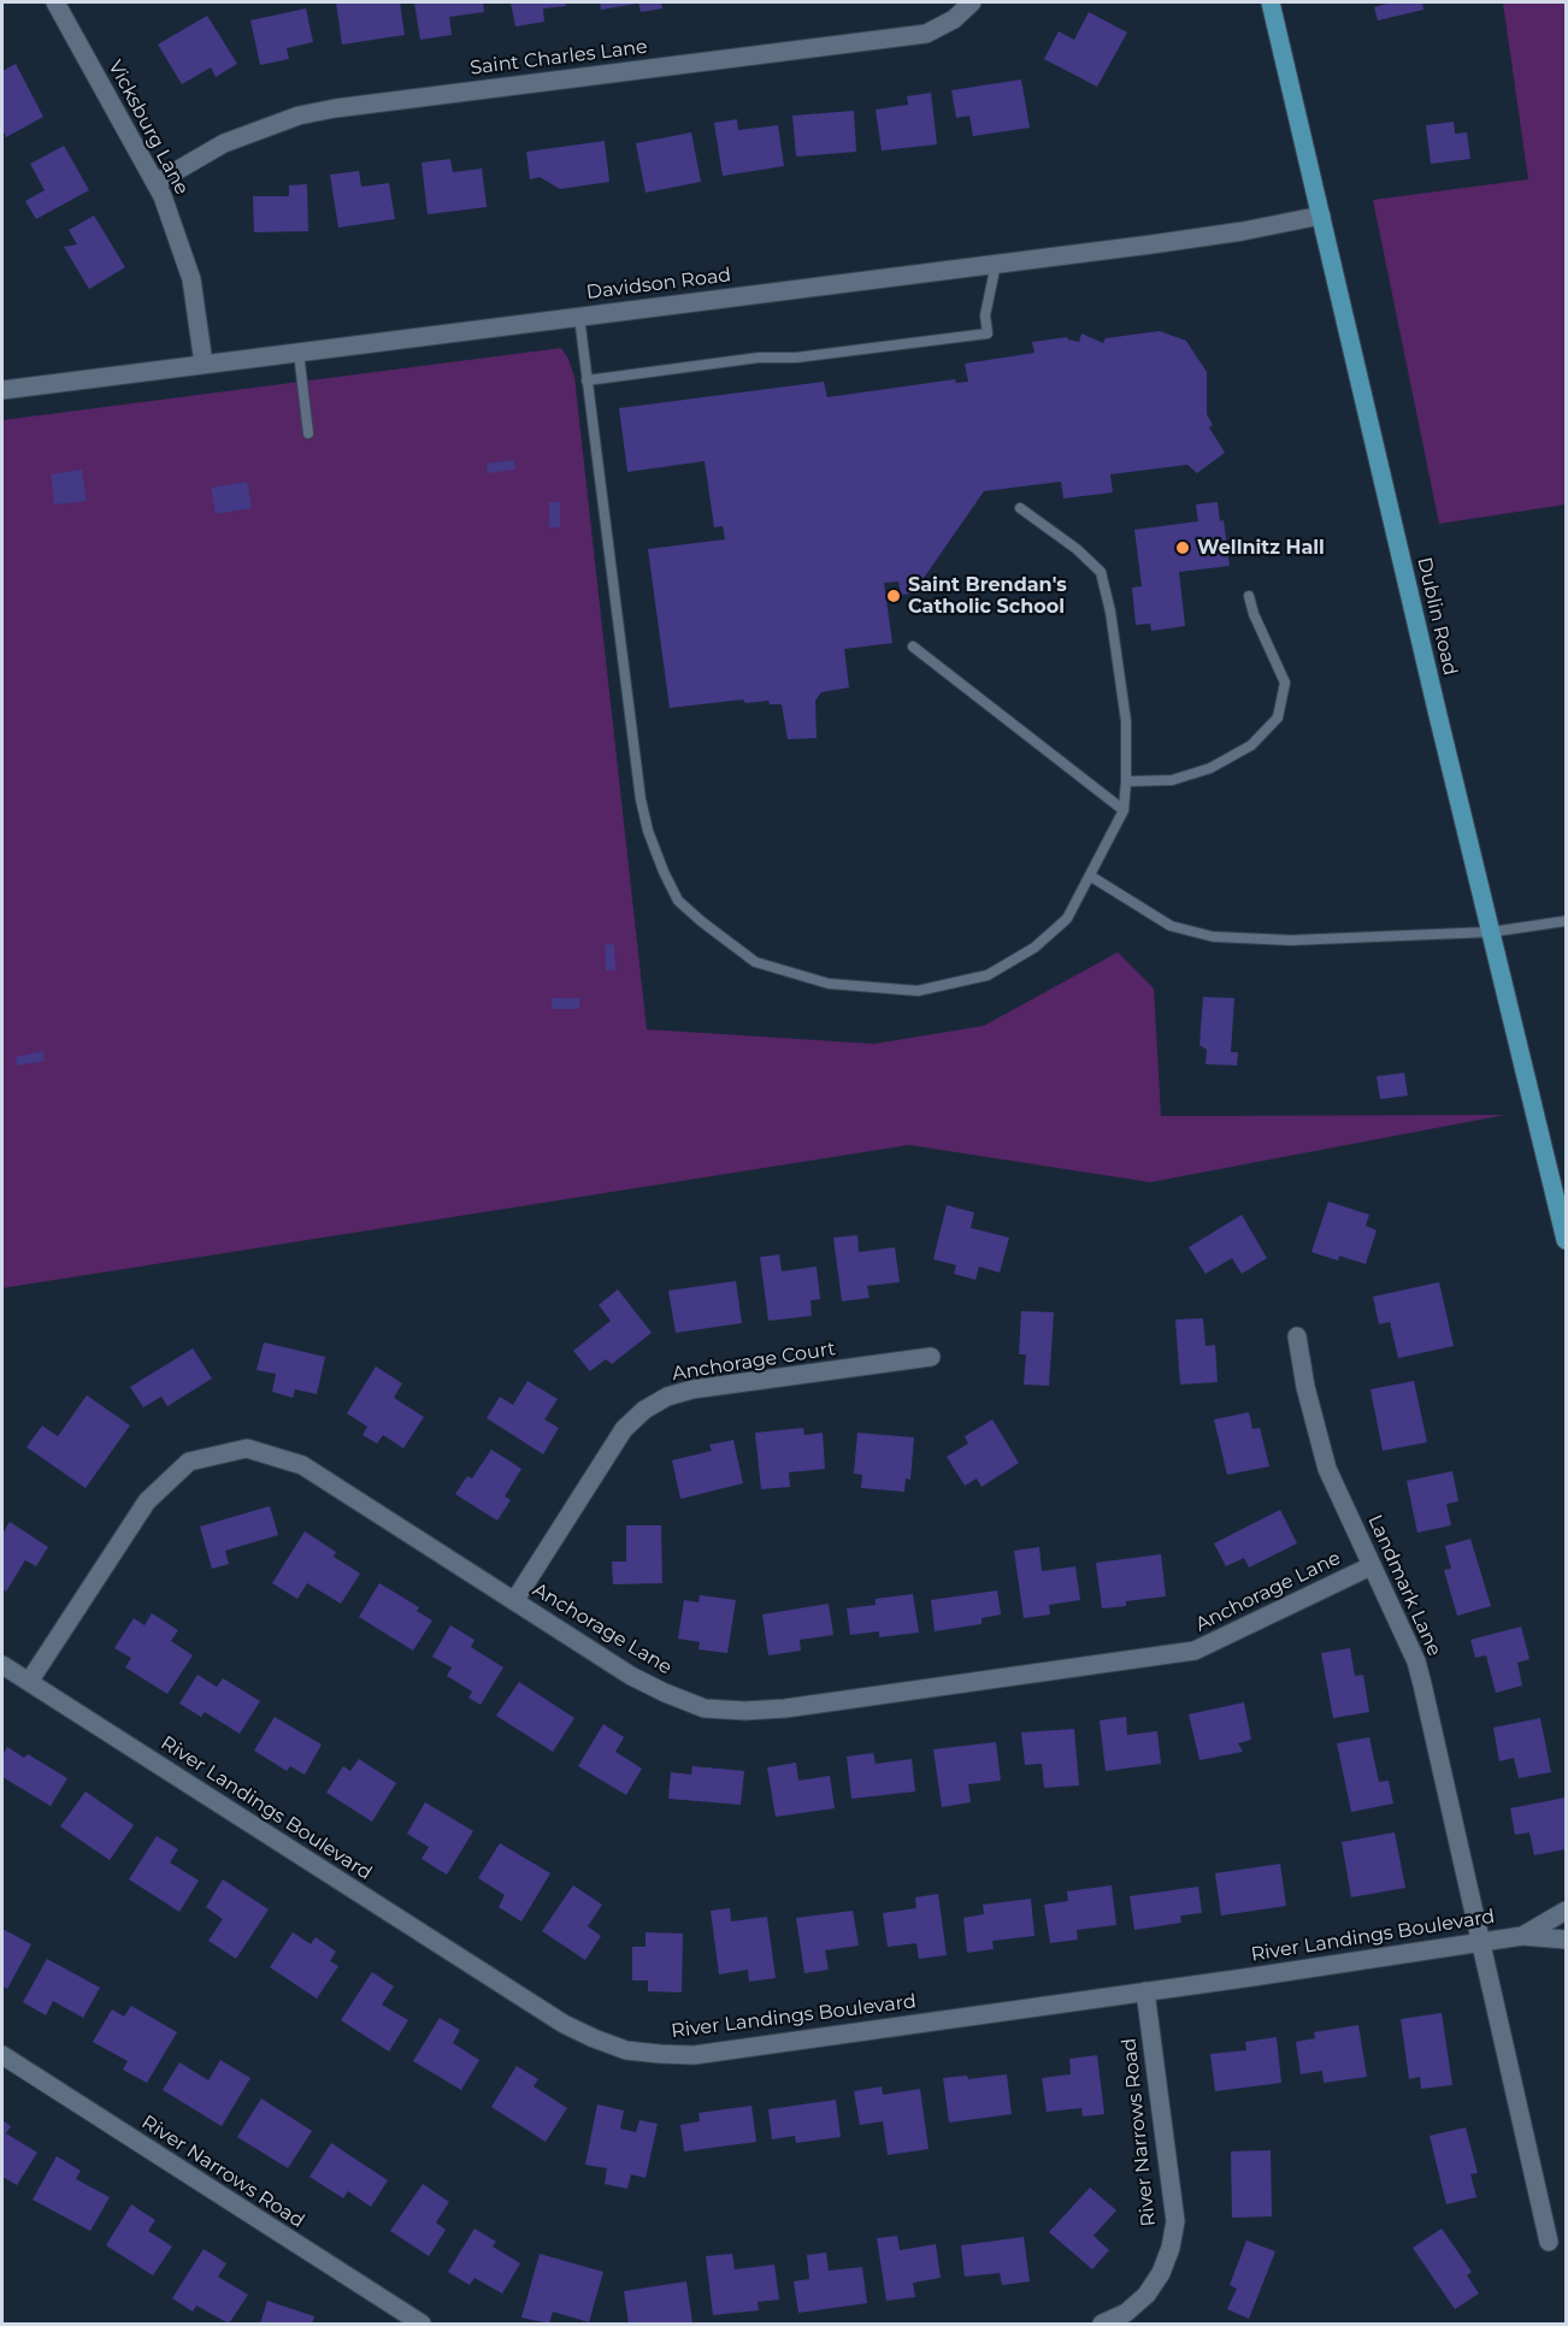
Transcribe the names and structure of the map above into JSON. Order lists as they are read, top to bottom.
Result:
{
  "streets": {
    "main road": ["Dublin Road"],
    "street": [
      "Saint Charles Lane",
      "Vicksburg Lane",
      "Davidson Road",
      "Anchorage Court",
      "Landmark Lane",
      "Anchorage Lane",
      "River Landings Boulevard",
      "River Narrows Road"
    ]
  },
  "crossings": [
    ["Saint Charles Lane", "Vicksburg Lane"],
    ["Vicksburg Lane", "Davidson Road"],
    ["Davidson Road", "Dublin Road"],
    ["Anchorage Court", "Anchorage Lane"],
    ["Landmark Lane", "Anchorage Lane"],
    ["Landmark Lane", "River Landings Boulevard"],
    ["Anchorage Lane", "River Landings Boulevard"],
    ["River Landings Boulevard", "River Narrows Road"]
  ],
  "places": ["Wellnitz Hall", "Saint Brendan's Catholic School"]
}
